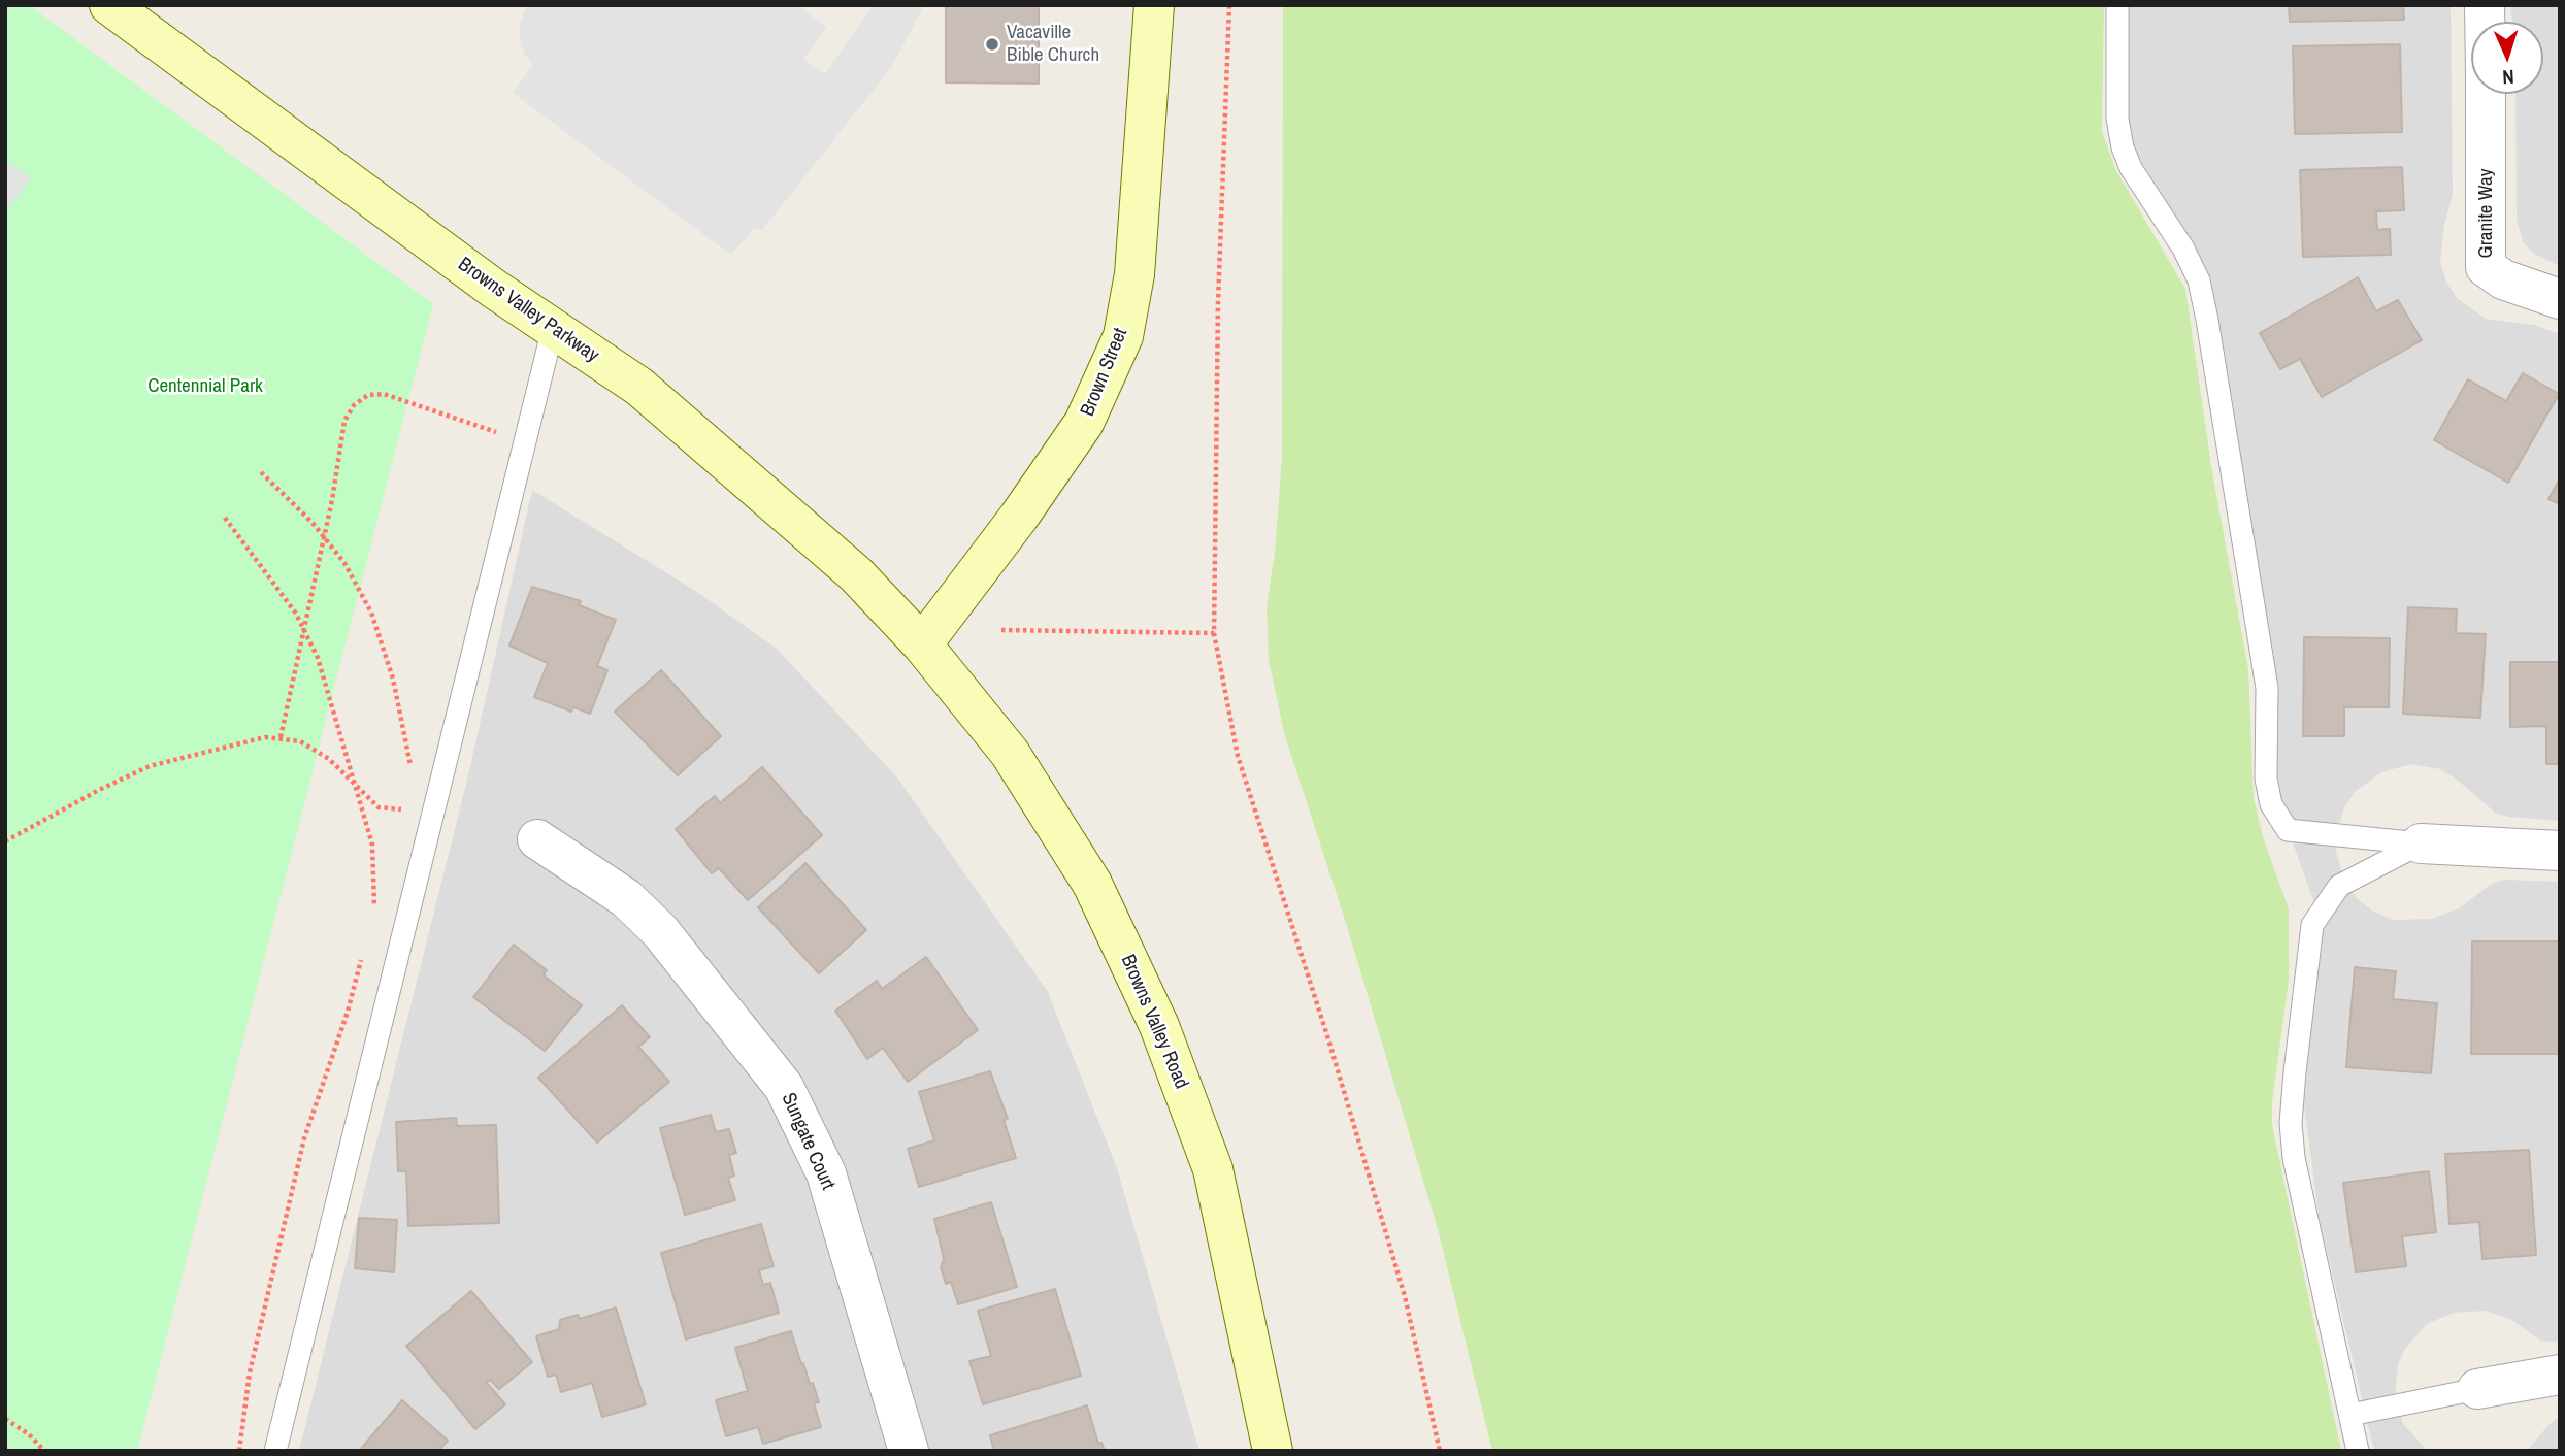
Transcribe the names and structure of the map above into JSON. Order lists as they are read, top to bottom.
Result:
{
  "streets": {
    "main road": ["Browns Valley Parkway", "Brown Street", "Browns Valley Road"],
    "street": ["Granite Way", "Sungate Court"]
  },
  "crossings": [
    ["Browns Valley Parkway", "Brown Street"],
    ["Browns Valley Parkway", "Browns Valley Road"],
    ["Brown Street", "Browns Valley Road"]
  ],
  "parks": ["Centennial Park"],
  "places": ["Vacaville Bible Church"],
  "north": "bottom"
}
